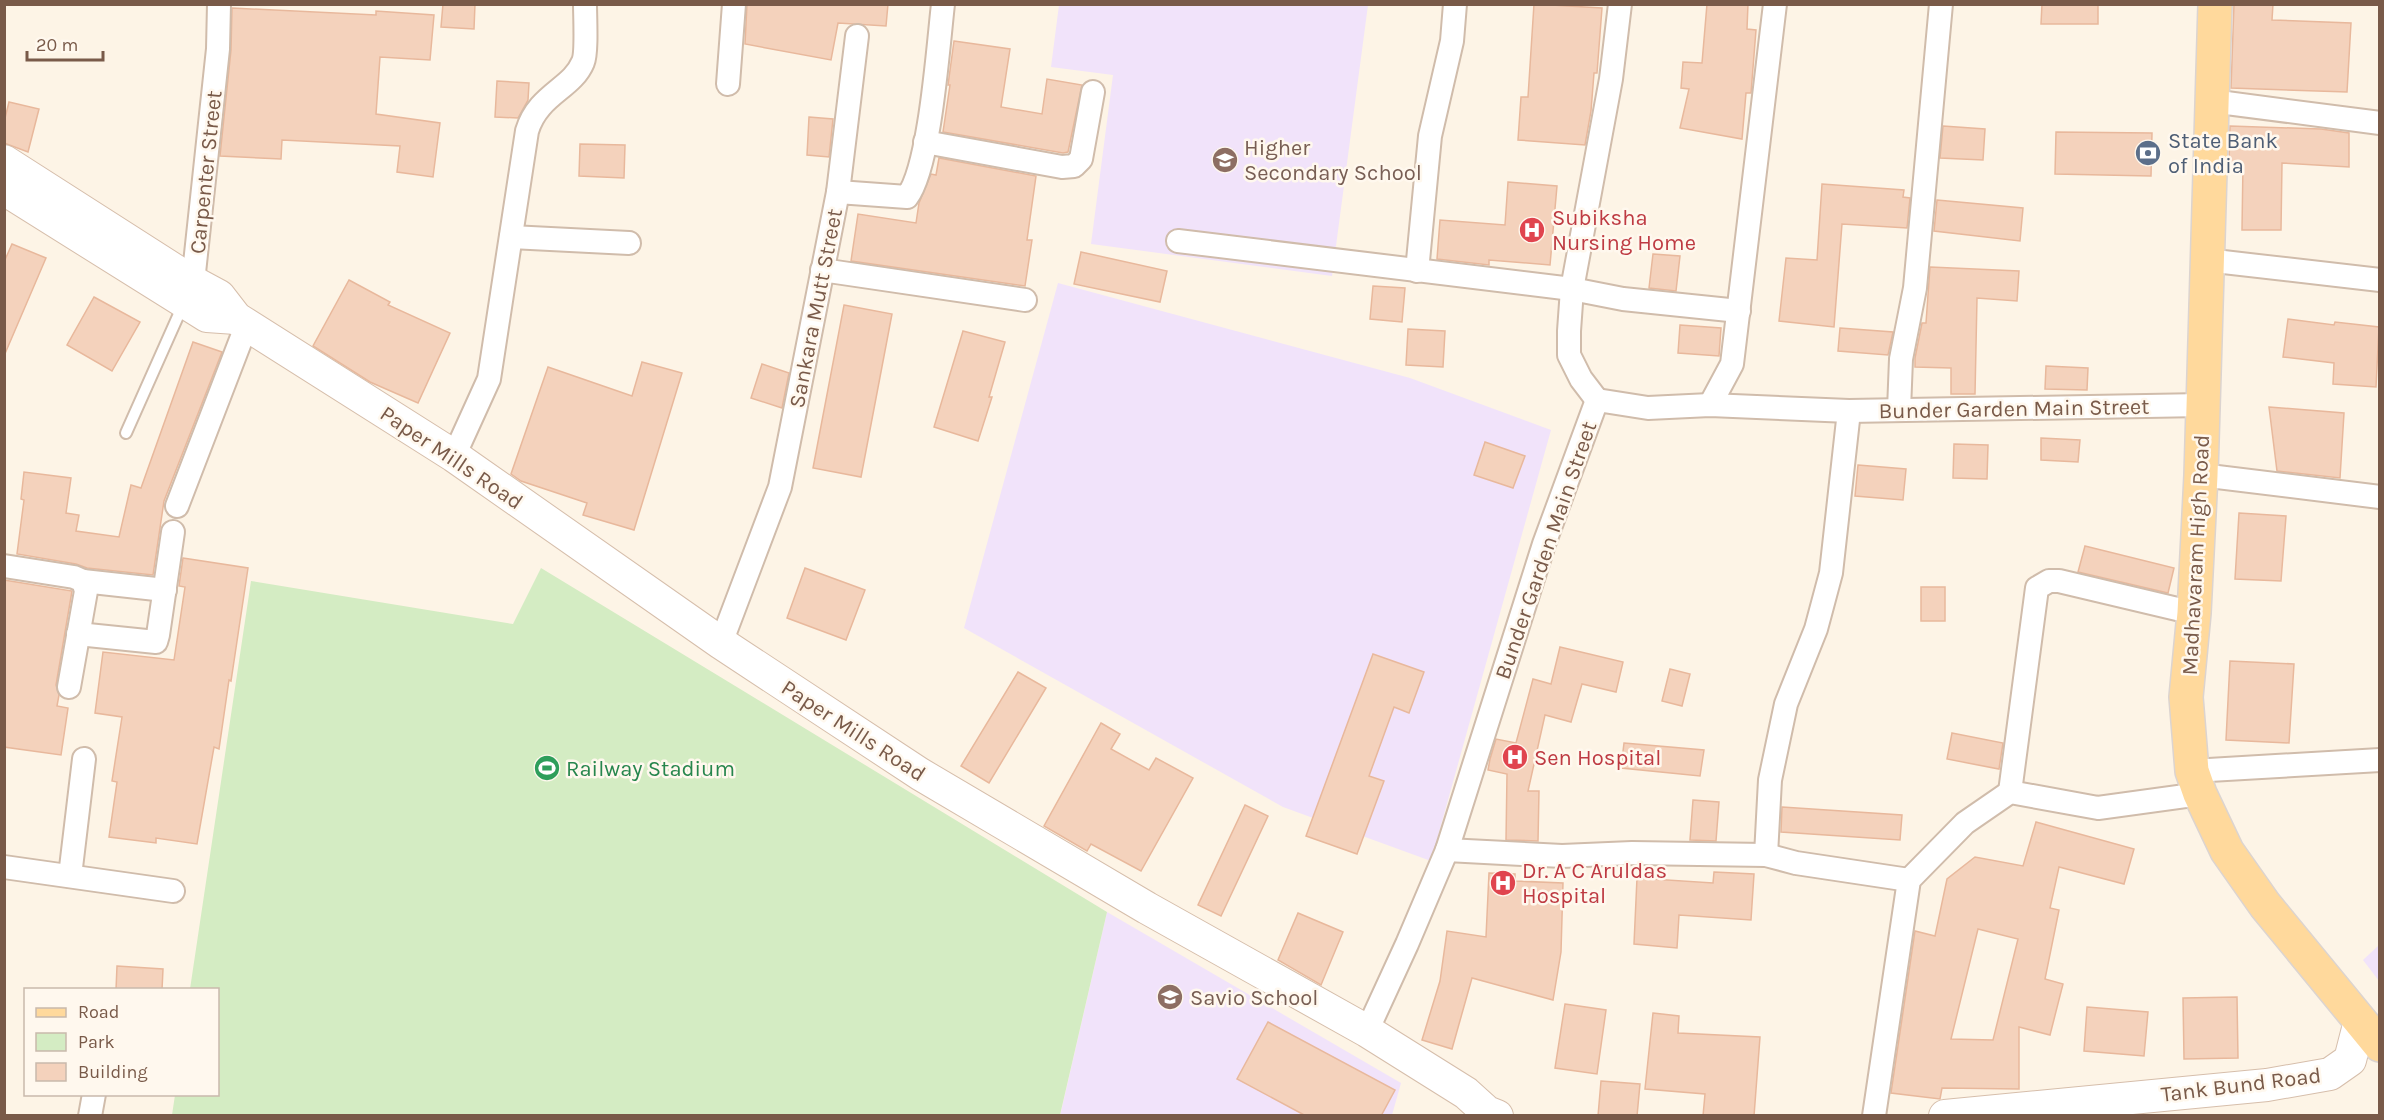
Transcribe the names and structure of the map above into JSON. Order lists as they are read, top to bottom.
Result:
{
  "streets": {
    "main road": ["Paper Mills Road", "Madhavaram High Road", "Tank Bund Road"],
    "street": ["Carpenter Street", "Sankara Mutt Street", "Bunder Garden Main Street"]
  },
  "crossings": [
    ["Carpenter Street", "Paper Mills Road"],
    ["Sankara Mutt Street", "Paper Mills Road"],
    ["Bunder Garden Main Street", "Paper Mills Road"],
    ["Bunder Garden Main Street", "Madhavaram High Road"],
    ["Madhavaram High Road", "Tank Bund Road"]
  ],
  "places": {
    "bank": ["State Bank of India"],
    "school or university": ["Higher Secondary School", "Savio School"],
    "hospital": ["Subiksha Nursing Home", "Sen Hospital", "Dr. A C Aruldas Hospital"],
    "sports": ["Railway Stadium"]
  },
  "legend": ["Road", "Park", "Building"],
  "scale_bar": "20 m"
}
